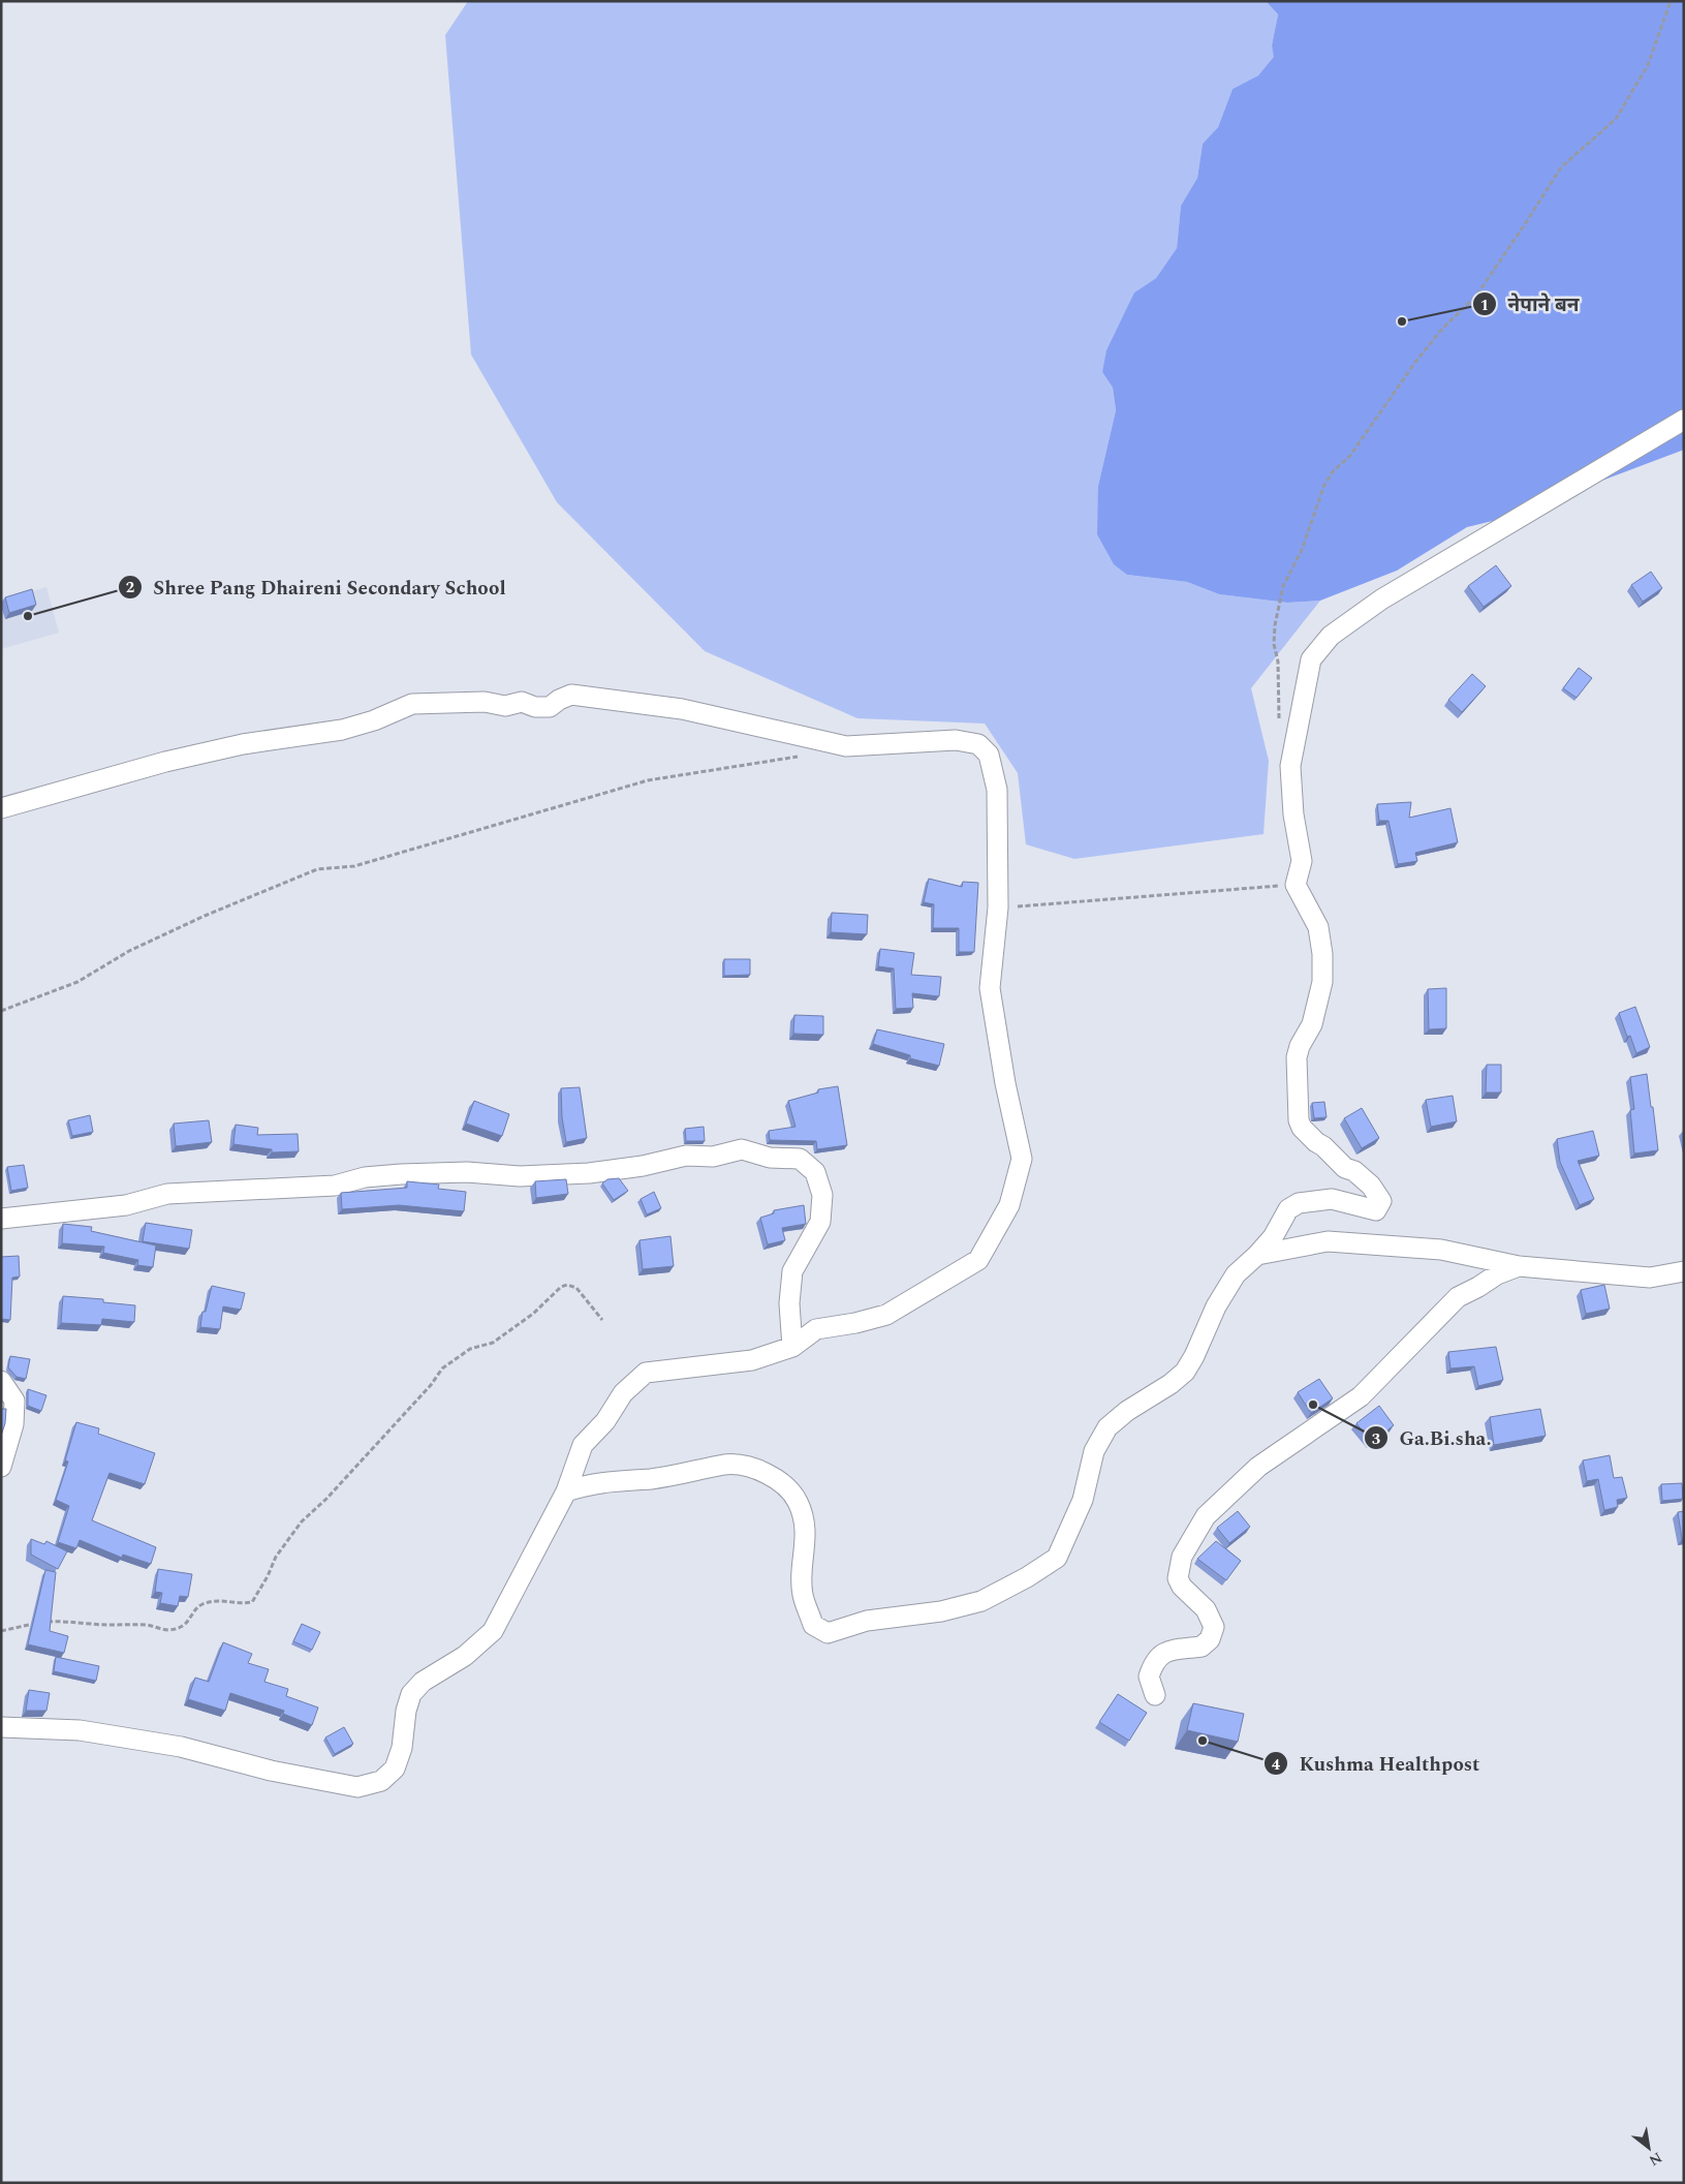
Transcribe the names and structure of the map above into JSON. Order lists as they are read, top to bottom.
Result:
{
  "places": [
    "नेपाने बन",
    "Shree Pang Dhaireni Secondary School",
    "Ga.Bi.sha.",
    "Kushma Healthpost"
  ],
  "north": "bottom right"
}
